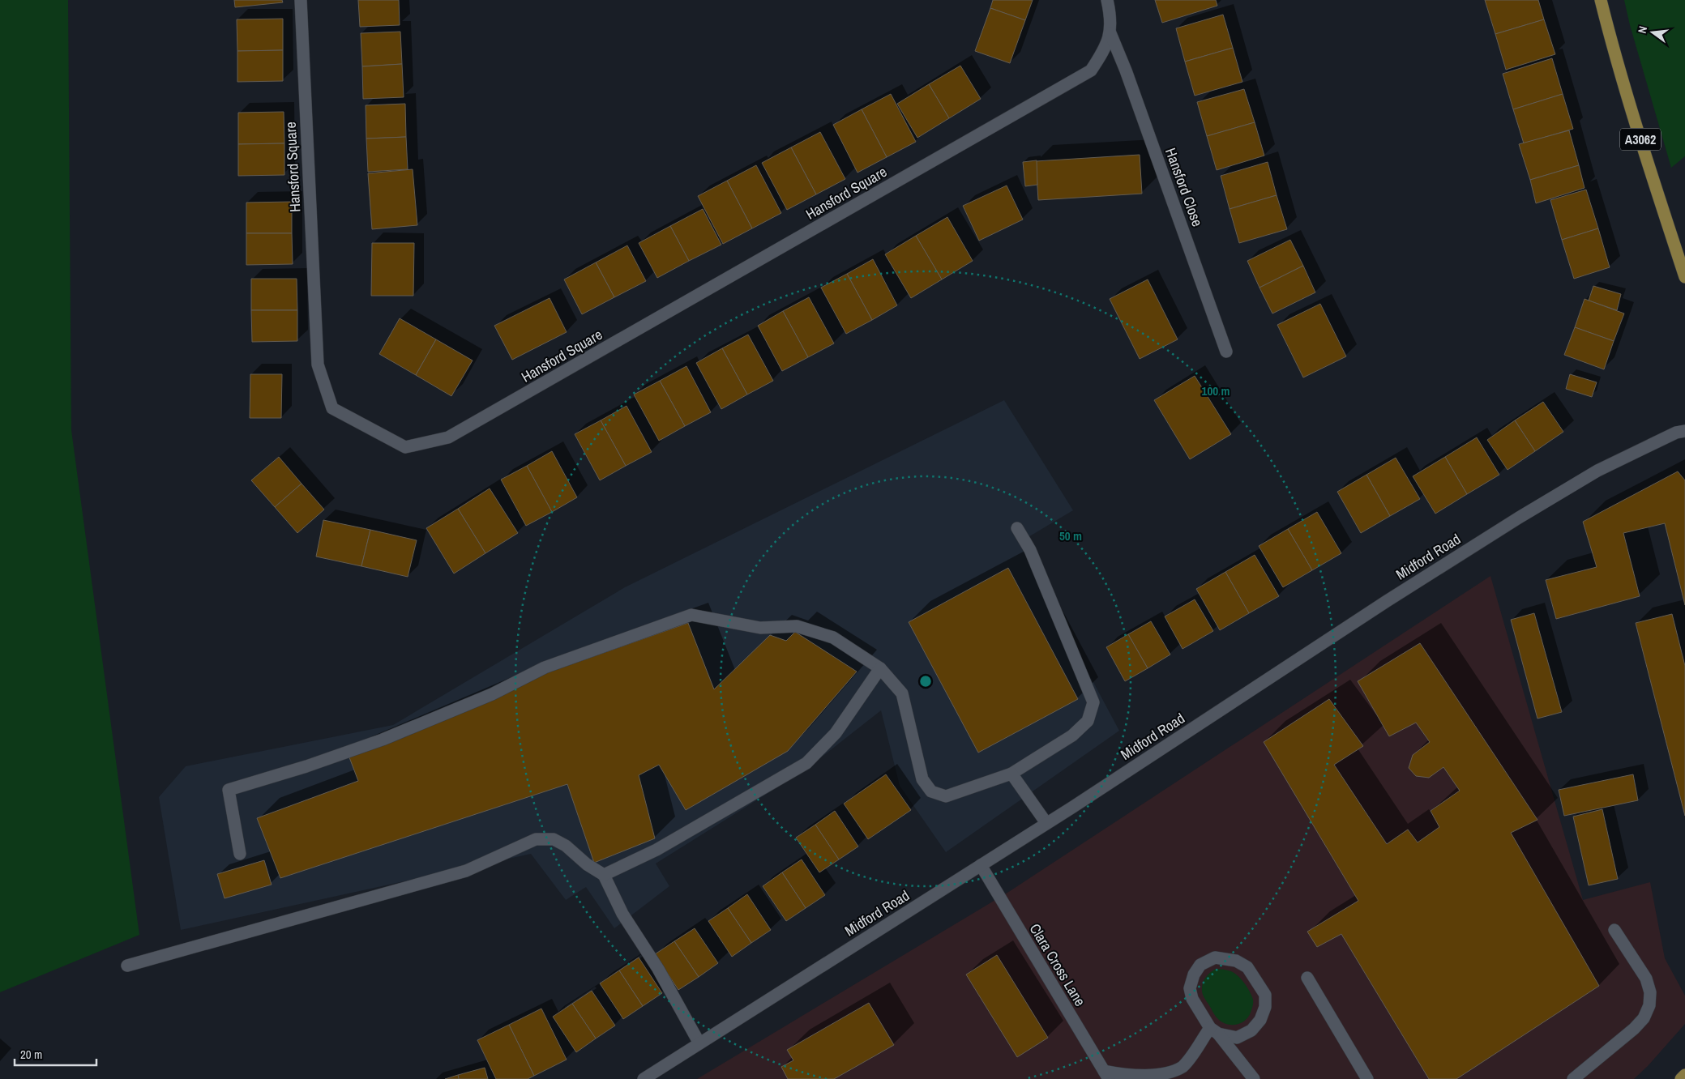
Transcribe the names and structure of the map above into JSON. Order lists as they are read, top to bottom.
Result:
{
  "streets": {
    "main road": ["A3062"],
    "street": [
      "Hansford Square",
      "Hansford Close",
      "Midford Road",
      "Clara Cross Lane"
    ]
  },
  "crossings": [
    ["Hansford Square", "Hansford Close"],
    ["Midford Road", "Clara Cross Lane"]
  ],
  "scale_bar": "20 m",
  "north": "left",
  "rings": ["100 m", "50 m"]
}
